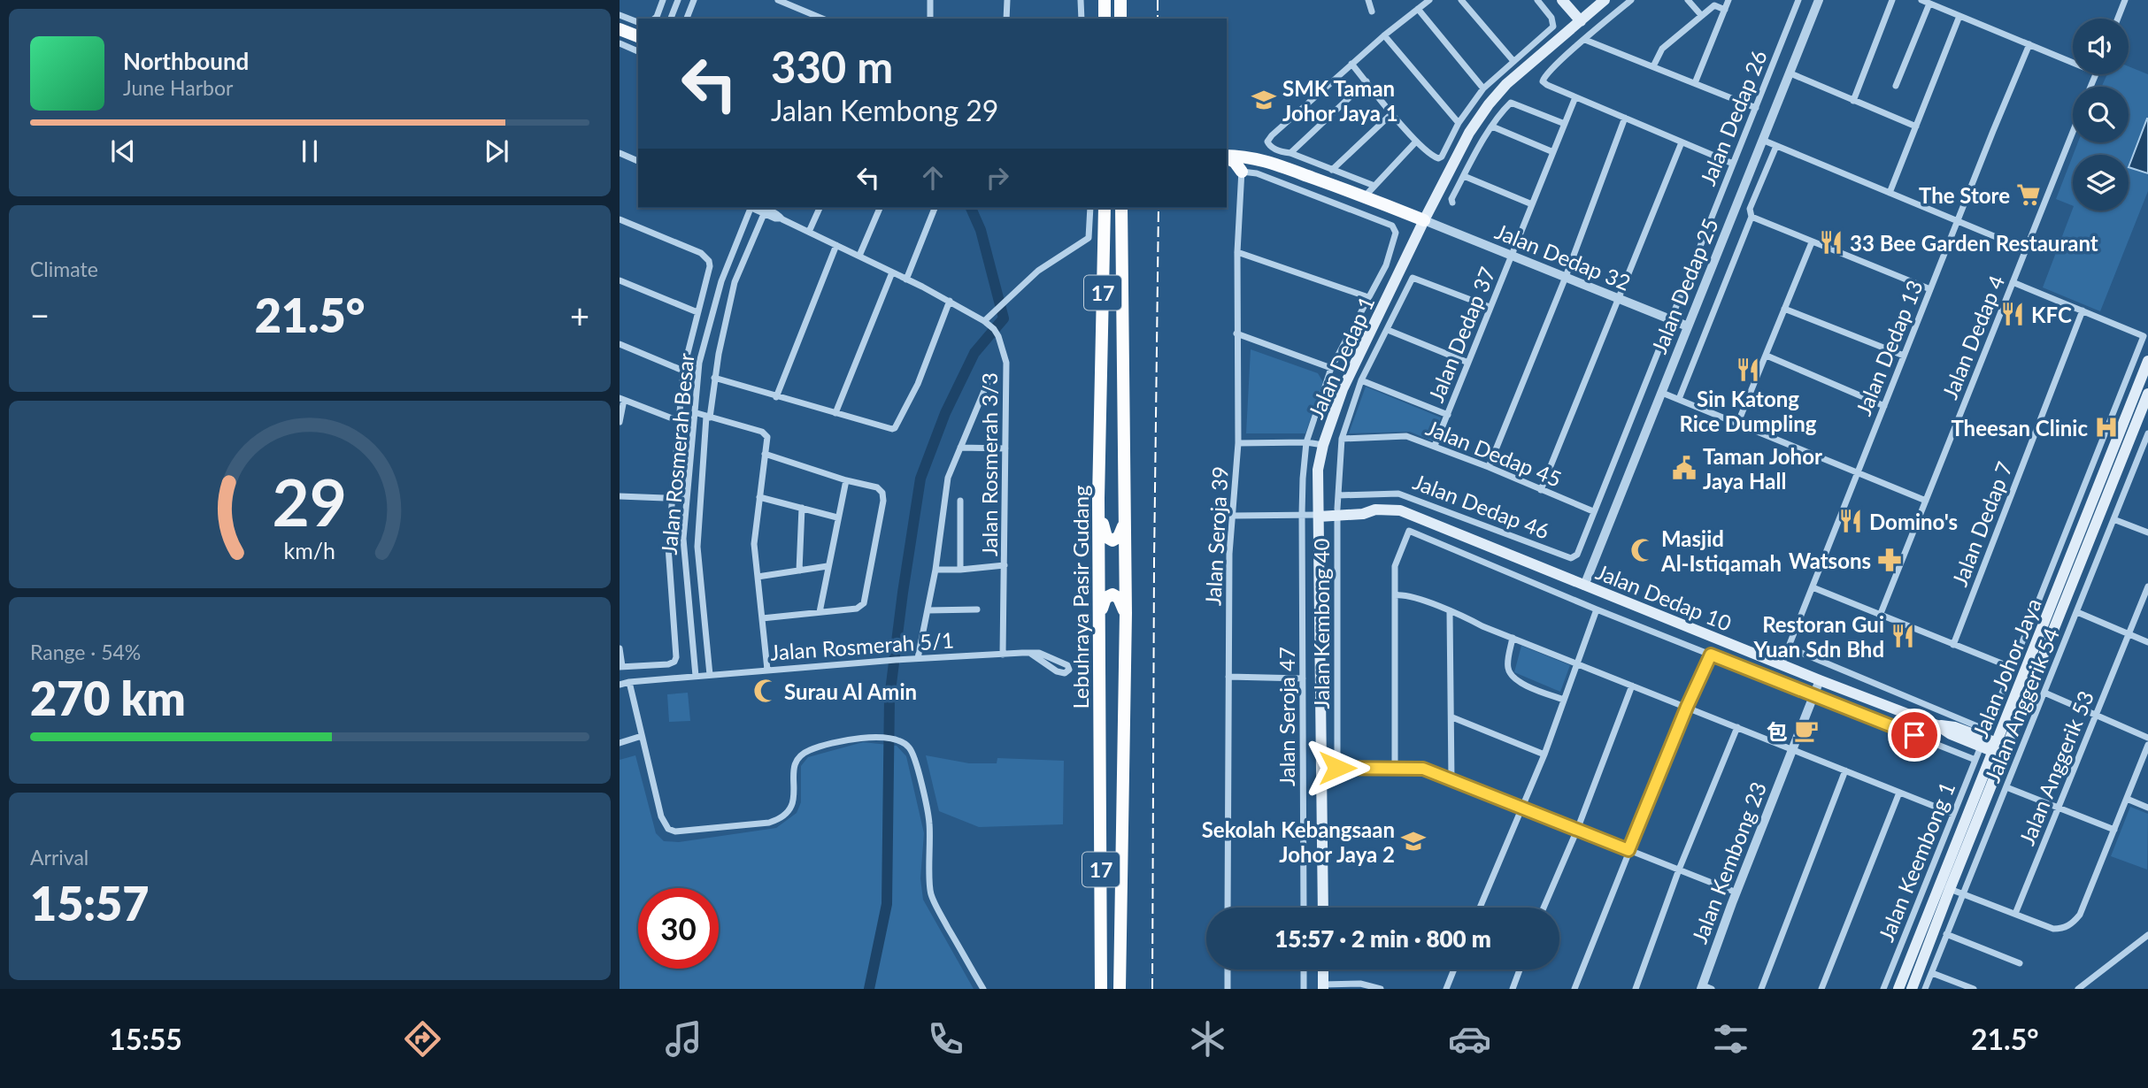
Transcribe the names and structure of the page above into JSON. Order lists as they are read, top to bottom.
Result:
{
  "streets": {
    "highway": ["17", "Lebuhraya Pasir Gudang"],
    "main road": ["Jalan Dedap 1", "Jalan Dedap 10", "Jalan Johor Jaya"],
    "street": [
      "Jalan Dedap 26",
      "Jalan Dedap 32",
      "Jalan Dedap 25",
      "Jalan Dedap 37",
      "Jalan Dedap 4",
      "Jalan Dedap 13",
      "Jalan Dedap 45",
      "Jalan Rosmerah Besar",
      "Jalan Rosmerah 3/3",
      "Jalan Dedap 46",
      "Jalan Dedap 7",
      "Jalan Seroja 39",
      "Jalan Kembong 40",
      "Jalan Rosmerah 5/1",
      "Jalan Anggerik 54",
      "Jalan Seroja 47",
      "Jalan Anggerik 53",
      "Jalan Keembong 1",
      "Jalan Kembong 23"
    ]
  },
  "crossings": [
    ["Jalan Dedap 26", "Jalan Dedap 32"],
    ["Jalan Dedap 26", "Jalan Dedap 45"],
    ["Jalan Dedap 26", "Jalan Dedap 46"],
    ["Jalan Dedap 32", "Jalan Dedap 25"],
    ["Jalan Dedap 32", "Jalan Dedap 37"],
    ["Jalan Dedap 32", "Jalan Dedap 1"],
    ["Jalan Dedap 25", "Jalan Dedap 10"],
    ["Jalan Dedap 37", "Jalan Dedap 45"],
    ["Jalan Dedap 37", "Jalan Kembong 40"],
    ["Jalan Dedap 13", "Jalan Dedap 10"],
    ["Jalan Dedap 1", "Jalan Dedap 10"],
    ["Jalan Dedap 45", "Jalan Kembong 40"],
    ["Jalan Rosmerah Besar", "Jalan Rosmerah 5/1"],
    ["Jalan Rosmerah 3/3", "Jalan Rosmerah 5/1"],
    ["Jalan Dedap 46", "Jalan Kembong 40"],
    ["Jalan Dedap 7", "Jalan Keembong 1"],
    ["Jalan Seroja 39", "Jalan Seroja 47"],
    ["Jalan Dedap 10", "Jalan Kembong 40"],
    ["Jalan Dedap 10", "Jalan Johor Jaya"],
    ["Jalan Dedap 10", "Jalan Keembong 1"],
    ["Jalan Dedap 10", "Jalan Kembong 23"]
  ],
  "places": {
    "school or university": ["SMK Taman Johor Jaya 1", "Sekolah Kebangsaan Johor Jaya 2"],
    "supermarket": ["The Store"],
    "restaurant": [
      "33 Bee Garden Restaurant",
      "KFC",
      "Sin Katong Rice Dumpling",
      "Domino's",
      "Restoran Gui Yuan Sdn Bhd"
    ],
    "hospital": ["Theesan Clinic"],
    "public building": ["Taman Johor Jaya Hall"],
    "mosque": ["Masjid Al-Istiqamah", "Surau Al Amin"],
    "pharmacy": ["Watsons"],
    "cafe": ["包"]
  },
  "page": {
    "turn": ["330 m", "Jalan Kembong 29"],
    "song": ["Northbound", "June Harbor"],
    "tile": [
      "Climate",
      ["Range · 54%", "270 km"],
      ["Arrival", "15:57"]
    ],
    "heat": ["−", "21.5°", "+"],
    "limit": "30",
    "trip": "15:57 · 2 min · 800 m",
    "tabs": ["15:55", "21.5°"],
    "gauge": ["29", "km/h"]
  }
}
